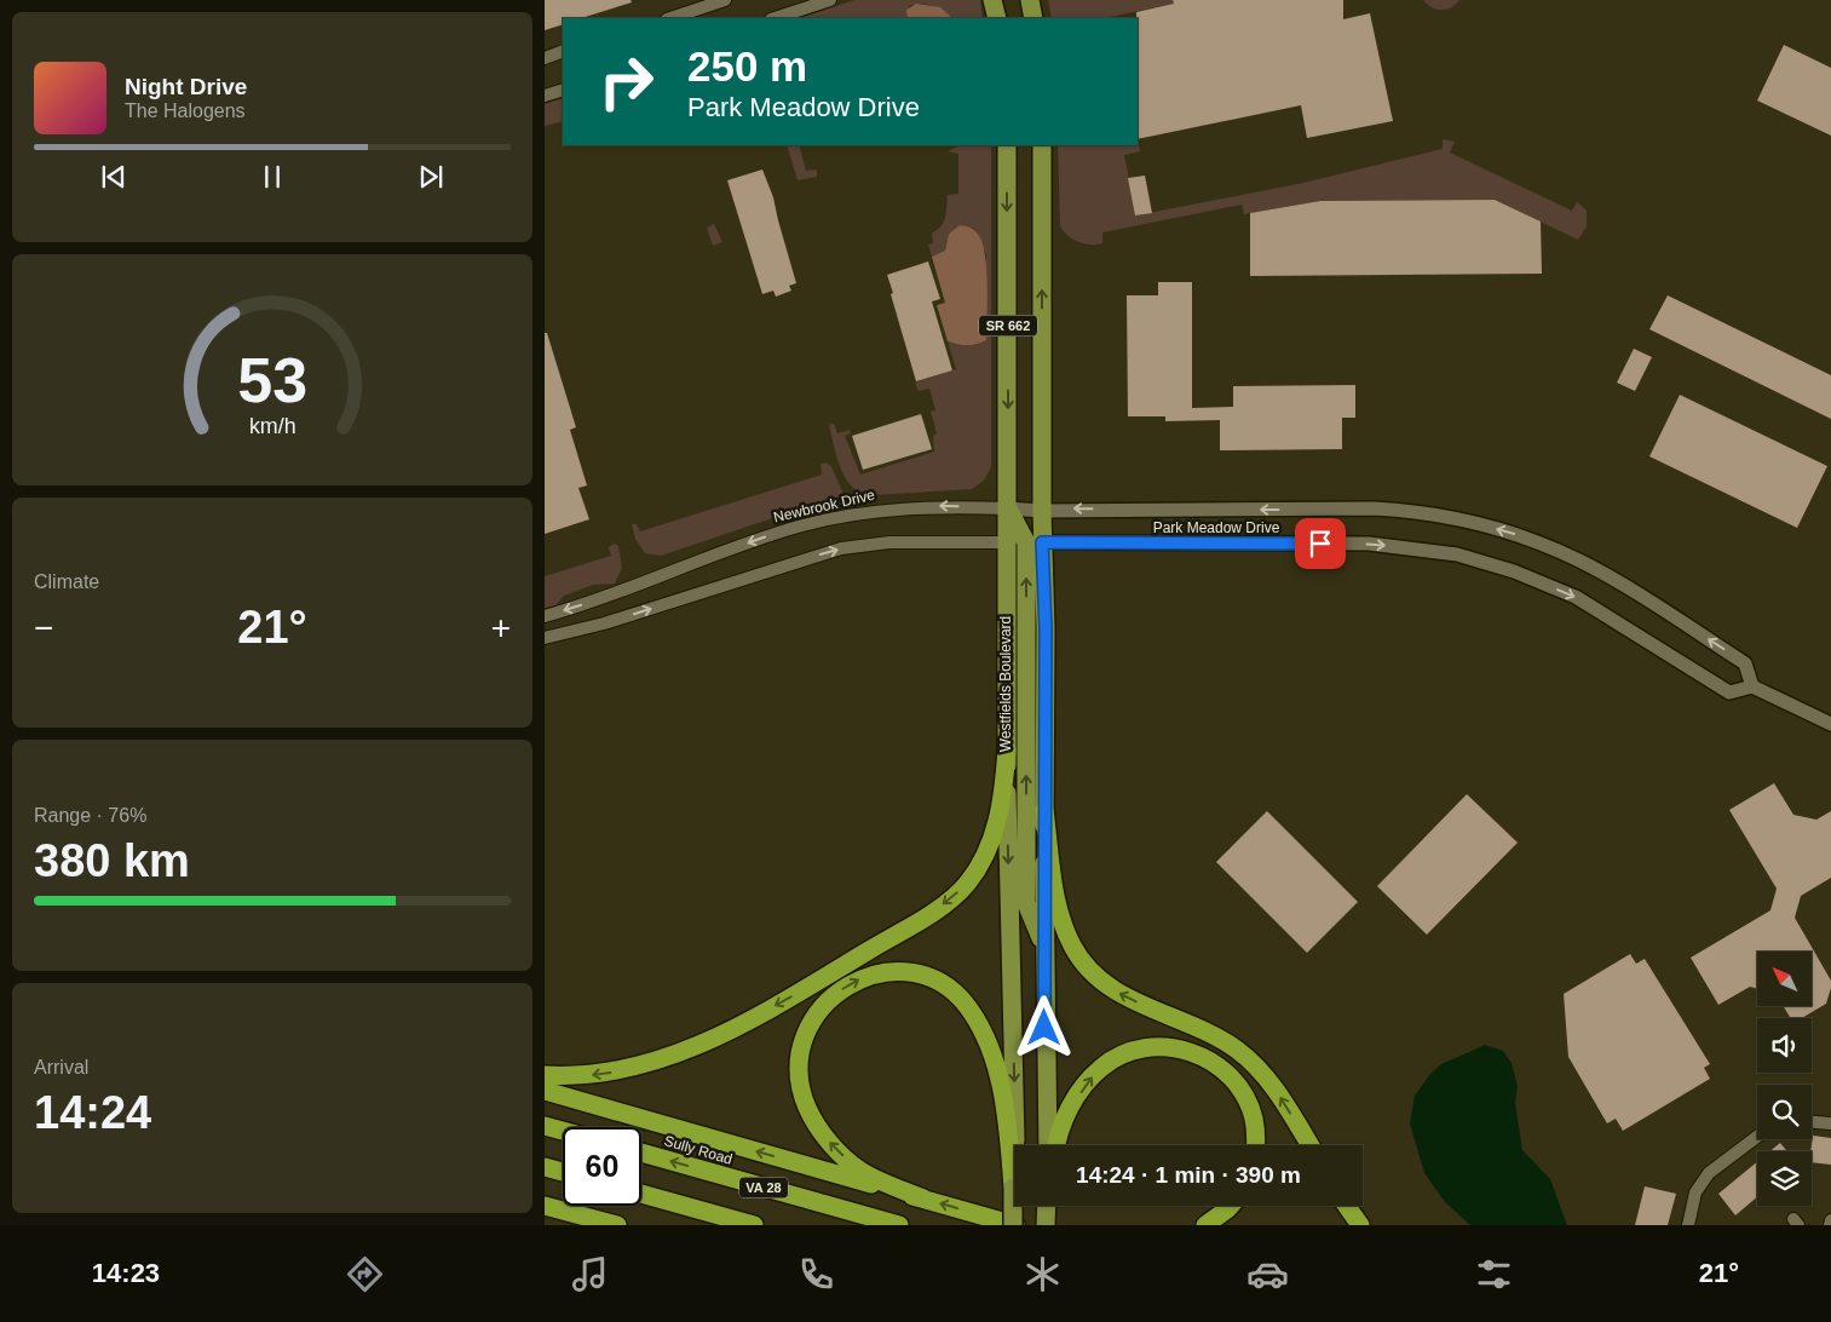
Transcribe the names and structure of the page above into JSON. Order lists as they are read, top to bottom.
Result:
{
  "streets": {
    "highway": ["Sully Road", "VA 28"],
    "main road": ["SR 662", "Westfields Boulevard"],
    "street": ["Newbrook Drive", "Park Meadow Drive"]
  },
  "crossings": [
    ["SR 662", "Newbrook Drive"],
    ["SR 662", "Park Meadow Drive"],
    ["Newbrook Drive", "Park Meadow Drive"],
    ["Newbrook Drive", "Westfields Boulevard"]
  ],
  "north": "top left",
  "page": {
    "turn": ["250 m", "Park Meadow Drive"],
    "song": ["Night Drive", "The Halogens"],
    "tile": [
      "Climate",
      ["Range · 76%", "380 km"],
      ["Arrival", "14:24"]
    ],
    "heat": ["−", "21°", "+"],
    "limit": "60",
    "trip": "14:24 · 1 min · 390 m",
    "tabs": ["14:23", "21°"],
    "gauge": ["53", "km/h"]
  }
}
